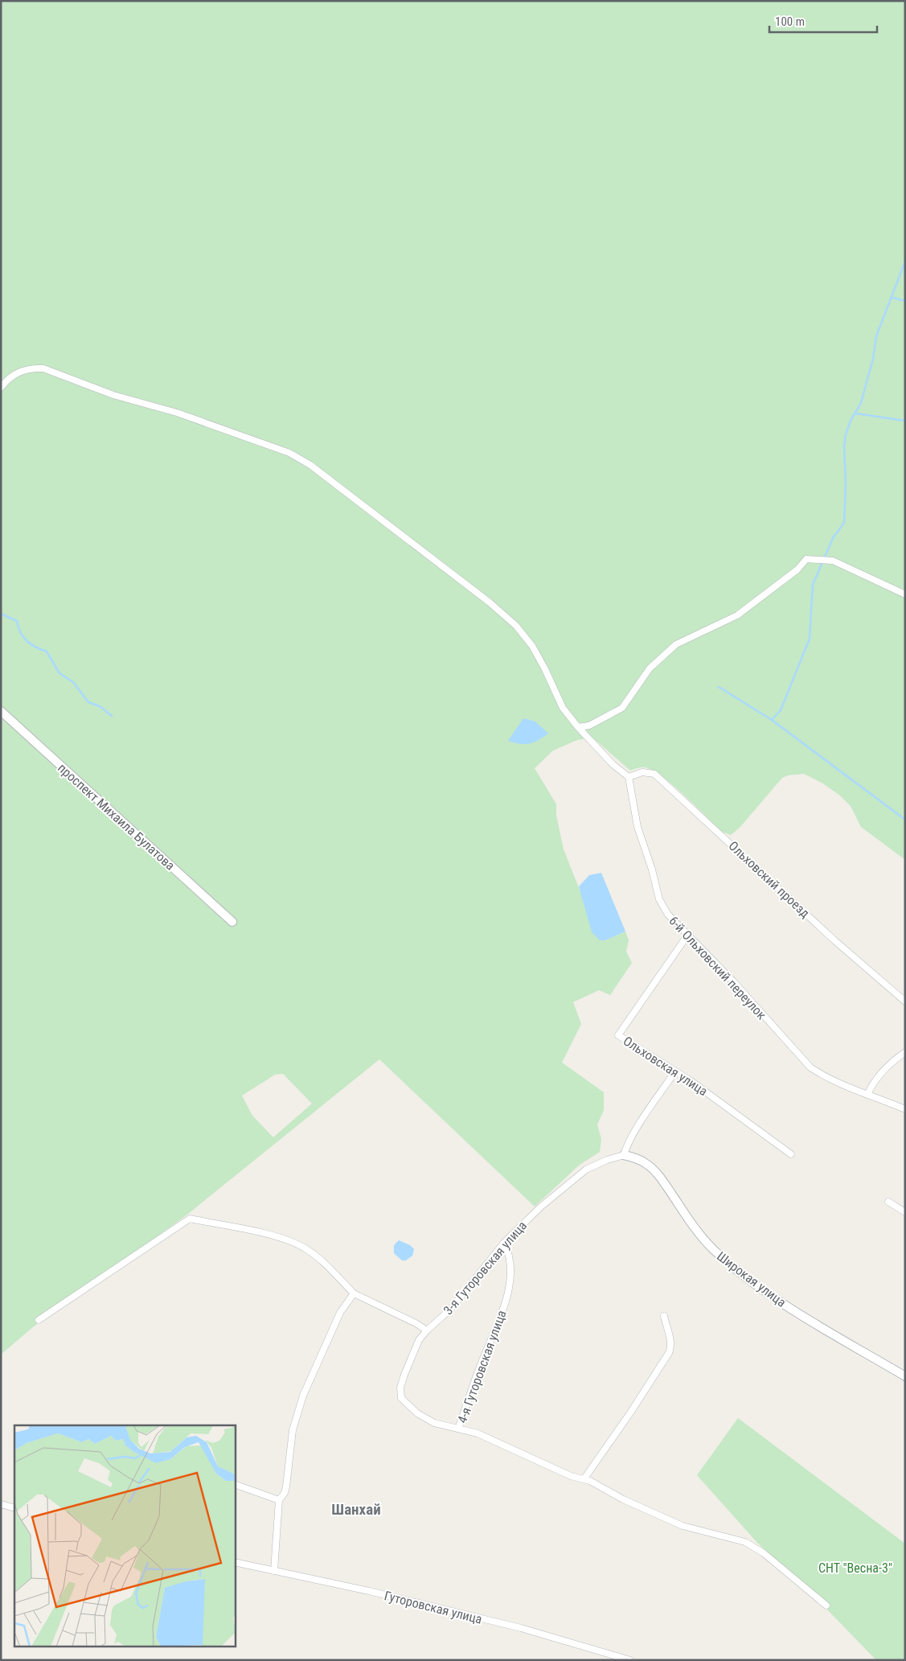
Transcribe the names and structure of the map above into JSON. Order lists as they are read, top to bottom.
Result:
{
  "streets": {
    "street": [
      "проспект Михаила Булатова",
      "Ольховский проезд",
      "6-й Ольховский переулок",
      "Ольховская улица",
      "3-я Гуторовская улица",
      "Широкая улица",
      "4-я Гуторовская улица",
      "Гуторовская улица"
    ]
  },
  "crossings": [
    ["Ольховский проезд", "6-й Ольховский переулок"],
    ["6-й Ольховский переулок", "Ольховская улица"],
    ["3-я Гуторовская улица", "Широкая улица"],
    ["3-я Гуторовская улица", "4-я Гуторовская улица"]
  ],
  "districts": ["Шанхай"],
  "parks": ["СНТ \"Весна-3\""],
  "scale_bar": "100 m"
}
